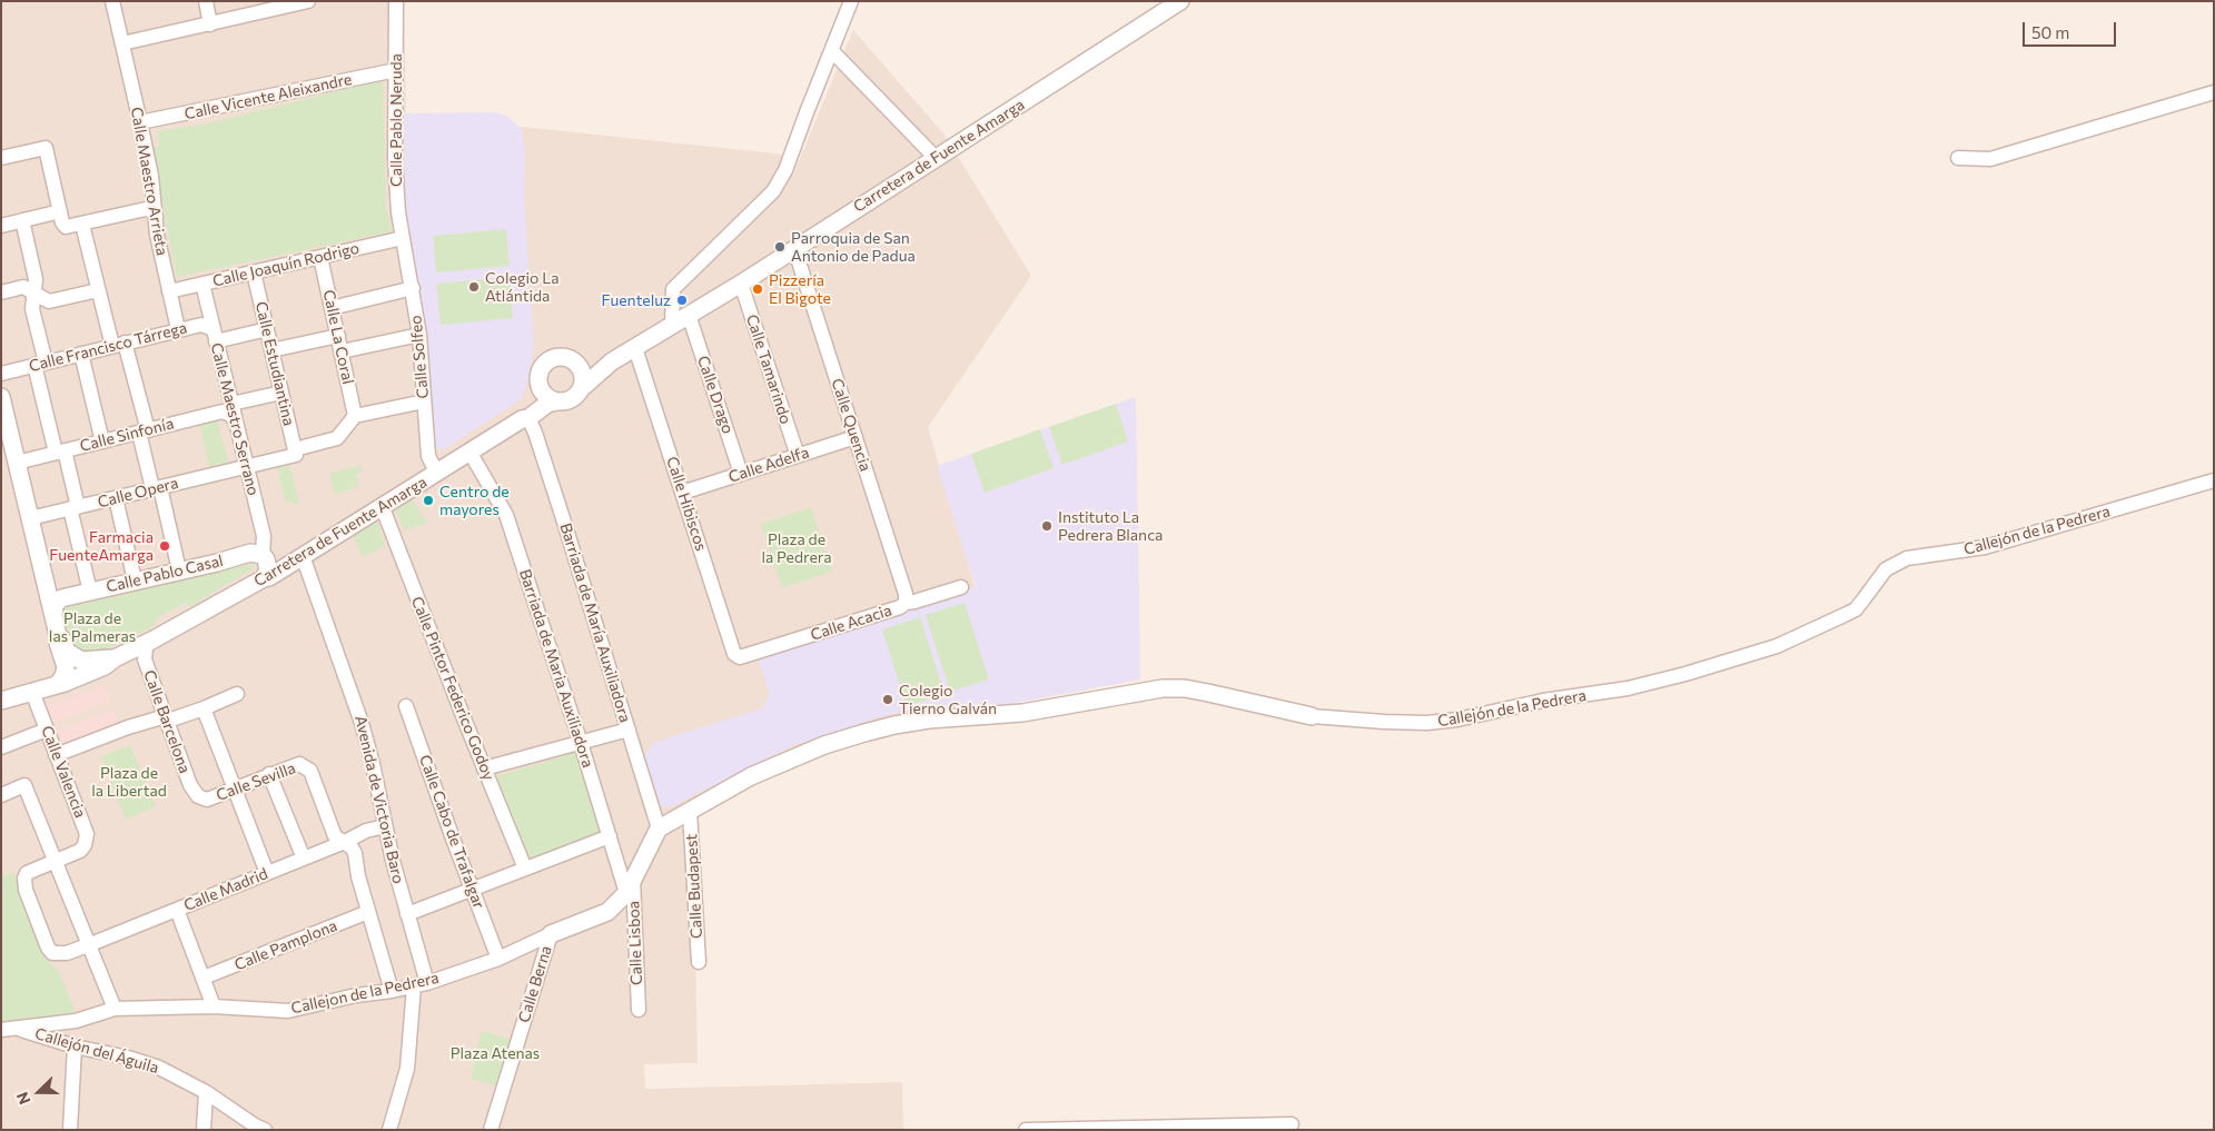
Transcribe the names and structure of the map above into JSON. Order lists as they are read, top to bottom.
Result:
{
  "streets": {
    "street": [
      "Calle Vicente Aleixandre",
      "Calle Pablo Neruda",
      "Carretera de Fuente Amarga",
      "Calle Maestro Arrieta",
      "Calle Joaquín Rodrigo",
      "Calle La Coral",
      "Calle Francisco Tárrega",
      "Calle Solfeo",
      "Calle Estudiantina",
      "Calle Tamarindo",
      "Calle Drago",
      "Calle Maestro Serrano",
      "Calle Quencia",
      "Calle Sinfonía",
      "Calle Adelfa",
      "Calle Opera",
      "Calle Hibiscos",
      "Callejón de la Pedrera",
      "Calle Pablo Casal",
      "Barriada de María Auxiliadora",
      "Calle Acacia",
      "Barriada de Maria Auxiliadora",
      "Calle Pintor Federico Godoy",
      "Calle Barcelona",
      "Calle Valencia",
      "Calle Sevilla",
      "Avenida de Victoria Baro",
      "Calle Cabo de Trafalgar",
      "Calle Budapest",
      "Calle Madrid",
      "Calle Lisboa",
      "Calle Pamplona",
      "Calle Berna",
      "Callejon de la Pedrera",
      "Callejón del Águila"
    ]
  },
  "crossings": [
    ["Calle Vicente Aleixandre", "Calle Pablo Neruda"],
    ["Calle Vicente Aleixandre", "Calle Maestro Arrieta"],
    ["Calle Pablo Neruda", "Calle Joaquín Rodrigo"],
    ["Calle Pablo Neruda", "Calle Solfeo"],
    ["Carretera de Fuente Amarga", "Calle Solfeo"],
    ["Carretera de Fuente Amarga", "Calle Tamarindo"],
    ["Carretera de Fuente Amarga", "Calle Drago"],
    ["Carretera de Fuente Amarga", "Calle Quencia"],
    ["Carretera de Fuente Amarga", "Calle Hibiscos"],
    ["Carretera de Fuente Amarga", "Calle Pablo Casal"],
    ["Carretera de Fuente Amarga", "Barriada de María Auxiliadora"],
    ["Carretera de Fuente Amarga", "Barriada de Maria Auxiliadora"],
    ["Carretera de Fuente Amarga", "Calle Pintor Federico Godoy"],
    ["Carretera de Fuente Amarga", "Calle Barcelona"],
    ["Carretera de Fuente Amarga", "Calle Valencia"],
    ["Carretera de Fuente Amarga", "Avenida de Victoria Baro"],
    ["Calle Maestro Arrieta", "Calle Joaquín Rodrigo"],
    ["Calle Maestro Arrieta", "Calle Francisco Tárrega"],
    ["Calle Joaquín Rodrigo", "Calle La Coral"],
    ["Calle Joaquín Rodrigo", "Calle Solfeo"],
    ["Calle Joaquín Rodrigo", "Calle Estudiantina"],
    ["Calle Joaquín Rodrigo", "Calle Maestro Serrano"],
    ["Calle La Coral", "Calle Opera"],
    ["Calle Francisco Tárrega", "Calle Estudiantina"],
    ["Calle Francisco Tárrega", "Calle Maestro Serrano"],
    ["Calle Estudiantina", "Calle Opera"],
    ["Calle Tamarindo", "Calle Adelfa"],
    ["Calle Drago", "Calle Adelfa"],
    ["Calle Maestro Serrano", "Calle Sinfonía"],
    ["Calle Maestro Serrano", "Calle Opera"],
    ["Calle Maestro Serrano", "Calle Pablo Casal"],
    ["Calle Quencia", "Calle Adelfa"],
    ["Calle Quencia", "Calle Acacia"],
    ["Calle Adelfa", "Calle Hibiscos"],
    ["Calle Hibiscos", "Calle Acacia"],
    ["Callejón de la Pedrera", "Barriada de María Auxiliadora"],
    ["Callejón de la Pedrera", "Calle Budapest"],
    ["Callejón de la Pedrera", "Callejon de la Pedrera"],
    ["Calle Pablo Casal", "Avenida de Victoria Baro"],
    ["Barriada de María Auxiliadora", "Callejon de la Pedrera"],
    ["Barriada de Maria Auxiliadora", "Callejon de la Pedrera"],
    ["Calle Barcelona", "Calle Sevilla"],
    ["Calle Valencia", "Calle Madrid"],
    ["Calle Sevilla", "Calle Madrid"],
    ["Avenida de Victoria Baro", "Calle Madrid"],
    ["Avenida de Victoria Baro", "Callejon de la Pedrera"],
    ["Calle Cabo de Trafalgar", "Callejon de la Pedrera"],
    ["Calle Lisboa", "Callejon de la Pedrera"],
    ["Calle Berna", "Callejon de la Pedrera"],
    ["Callejon de la Pedrera", "Callejón del Águila"]
  ],
  "parks": [
    "Plaza de la Pedrera",
    "Plaza de las Palmeras",
    "Plaza de la Libertad",
    "Plaza Atenas"
  ],
  "places": [
    "Parroquia de San Antonio de Padua",
    "Colegio La Atlántida",
    "Pizzería El Bigote",
    "Fuenteluz",
    "Centro de mayores",
    "Instituto La Pedrera Blanca",
    "Farmacia FuenteAmarga",
    "Colegio Tierno Galván"
  ],
  "scale_bar": "50 m",
  "north": "left"
}
